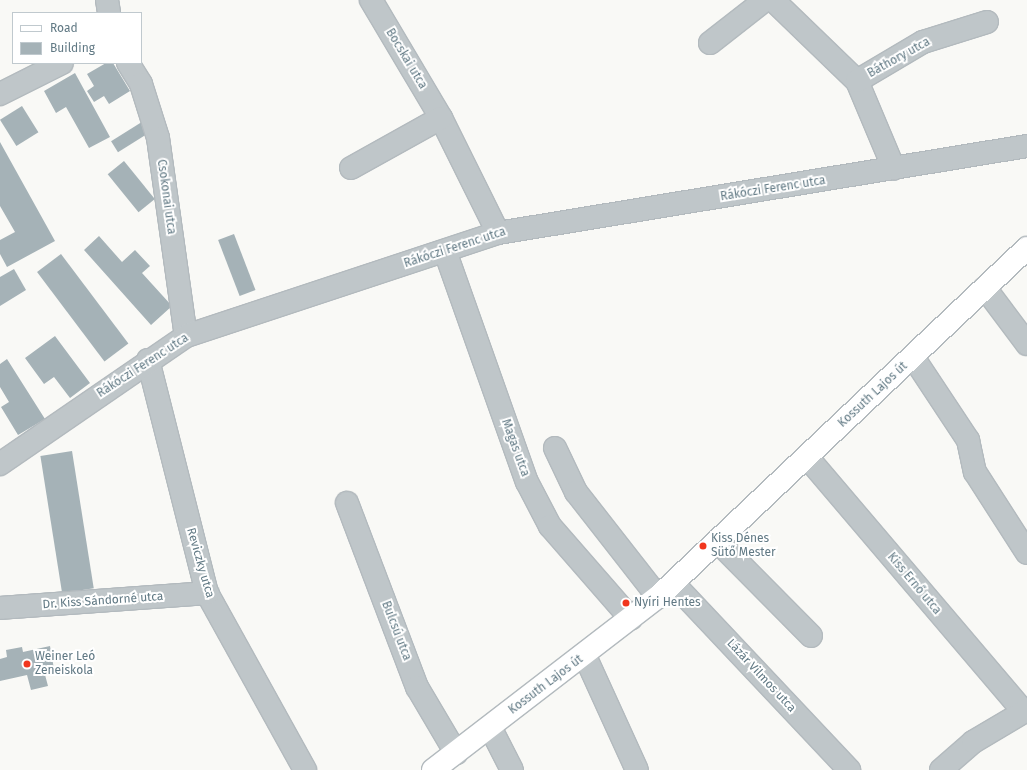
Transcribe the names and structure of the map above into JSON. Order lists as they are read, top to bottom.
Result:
{
  "streets": {
    "main road": ["Kossuth Lajos út"],
    "street": [
      "Báthory utca",
      "Bocskai utca",
      "Rákóczi Ferenc utca",
      "Csokonai utca",
      "Magas utca",
      "Reviczky utca",
      "Kiss Ernő utca",
      "Dr. Kiss Sándorné utca",
      "Bulcsú utca",
      "Lázár Vilmos utca"
    ]
  },
  "crossings": [
    ["Báthory utca", "Rákóczi Ferenc utca"],
    ["Bocskai utca", "Rákóczi Ferenc utca"],
    ["Rákóczi Ferenc utca", "Csokonai utca"],
    ["Rákóczi Ferenc utca", "Magas utca"],
    ["Rákóczi Ferenc utca", "Reviczky utca"],
    ["Kossuth Lajos út", "Magas utca"],
    ["Kossuth Lajos út", "Kiss Ernő utca"],
    ["Kossuth Lajos út", "Bulcsú utca"],
    ["Kossuth Lajos út", "Lázár Vilmos utca"],
    ["Reviczky utca", "Dr. Kiss Sándorné utca"]
  ],
  "places": ["Kiss Dénes Sütő Mester", "Nyíri Hentes", "Weiner Leó Zeneiskola"],
  "legend": ["Road", "Building"]
}
